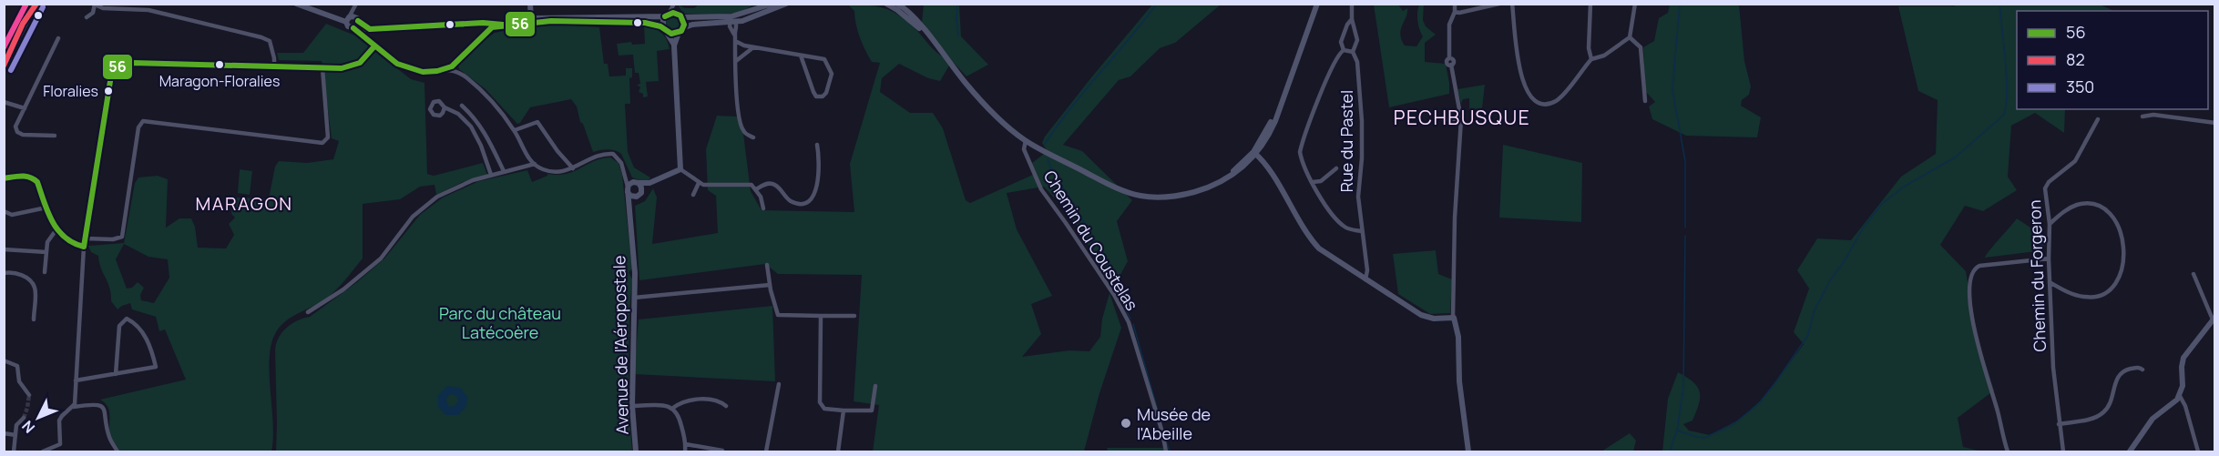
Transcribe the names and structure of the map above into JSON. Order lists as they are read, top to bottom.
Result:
{
  "streets": {
    "street": [
      "Rue du Pastel",
      "Chemin du Coustelas",
      "Chemin du Forgeron",
      "Avenue de l'Aéropostale"
    ]
  },
  "districts": ["PECHBUSQUE", "MARAGON"],
  "parks": ["Parc du château Latécoère"],
  "places": ["Maragon-Floralies", "Floralies", "Musée de l'Abeille"],
  "lines": ["transit line 82", "transit line 350", "transit line 56"],
  "legend": ["56", "82", "350"],
  "north": "bottom left"
}
